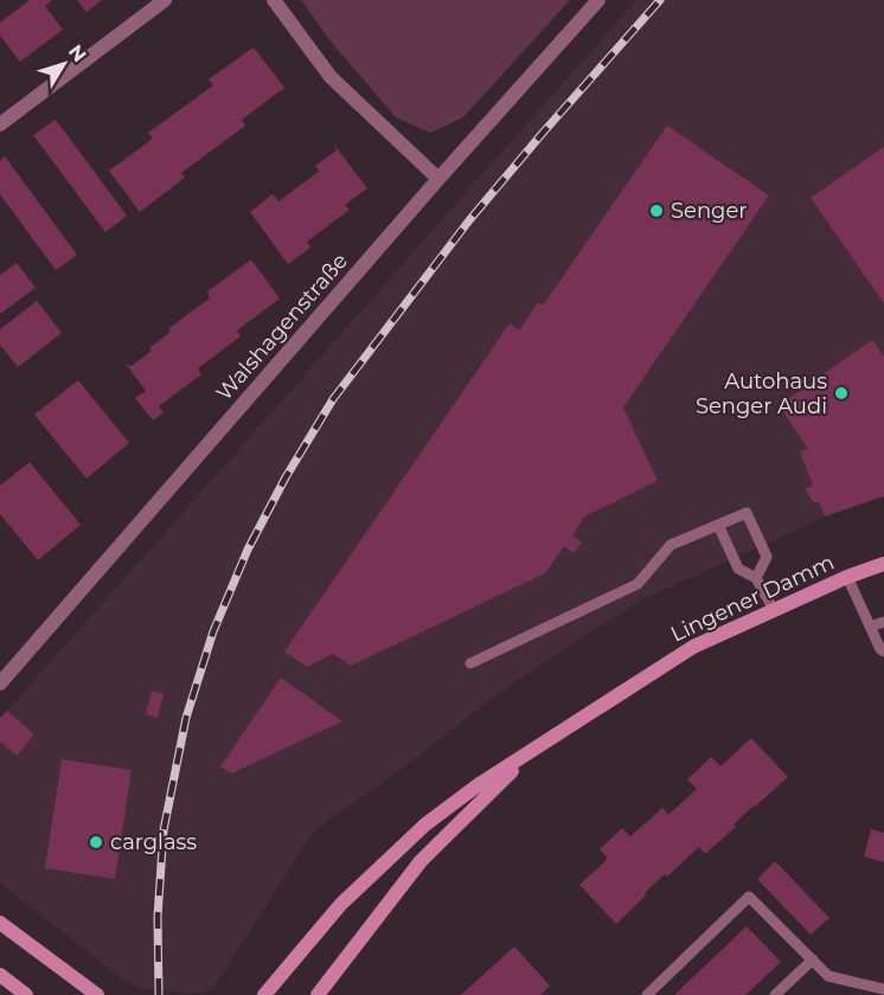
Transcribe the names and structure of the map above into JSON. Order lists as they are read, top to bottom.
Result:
{
  "streets": {
    "main road": ["Lingener Damm"],
    "street": ["Walshagenstraße"]
  },
  "places": ["Senger", "Autohaus Senger Audi", "carglass"],
  "north": "top right"
}
